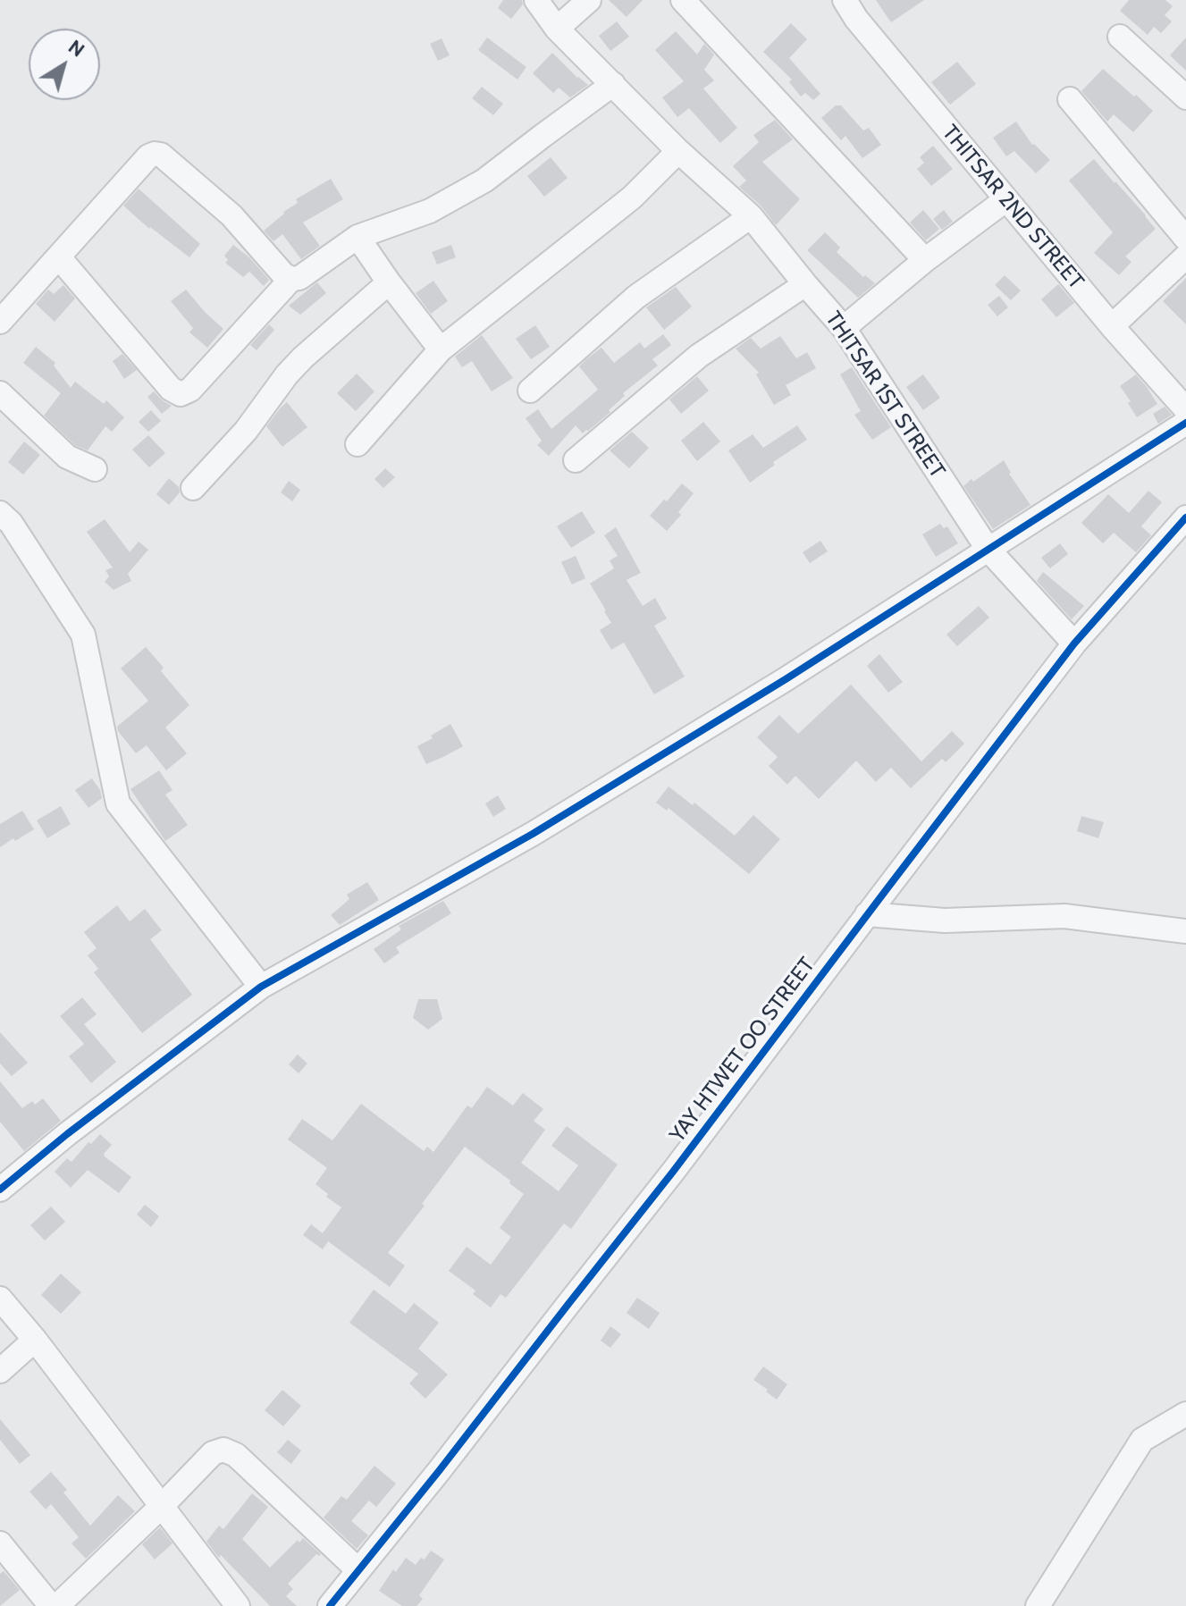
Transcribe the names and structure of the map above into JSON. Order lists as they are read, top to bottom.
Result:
{
  "streets": {
    "street": ["THITSAR 2ND STREET", "THITSAR 1ST STREET", "YAY HTWET OO STREET"]
  },
  "crossings": [
    ["THITSAR 1ST STREET", "YAY HTWET OO STREET"]
  ],
  "north": "top right"
}
